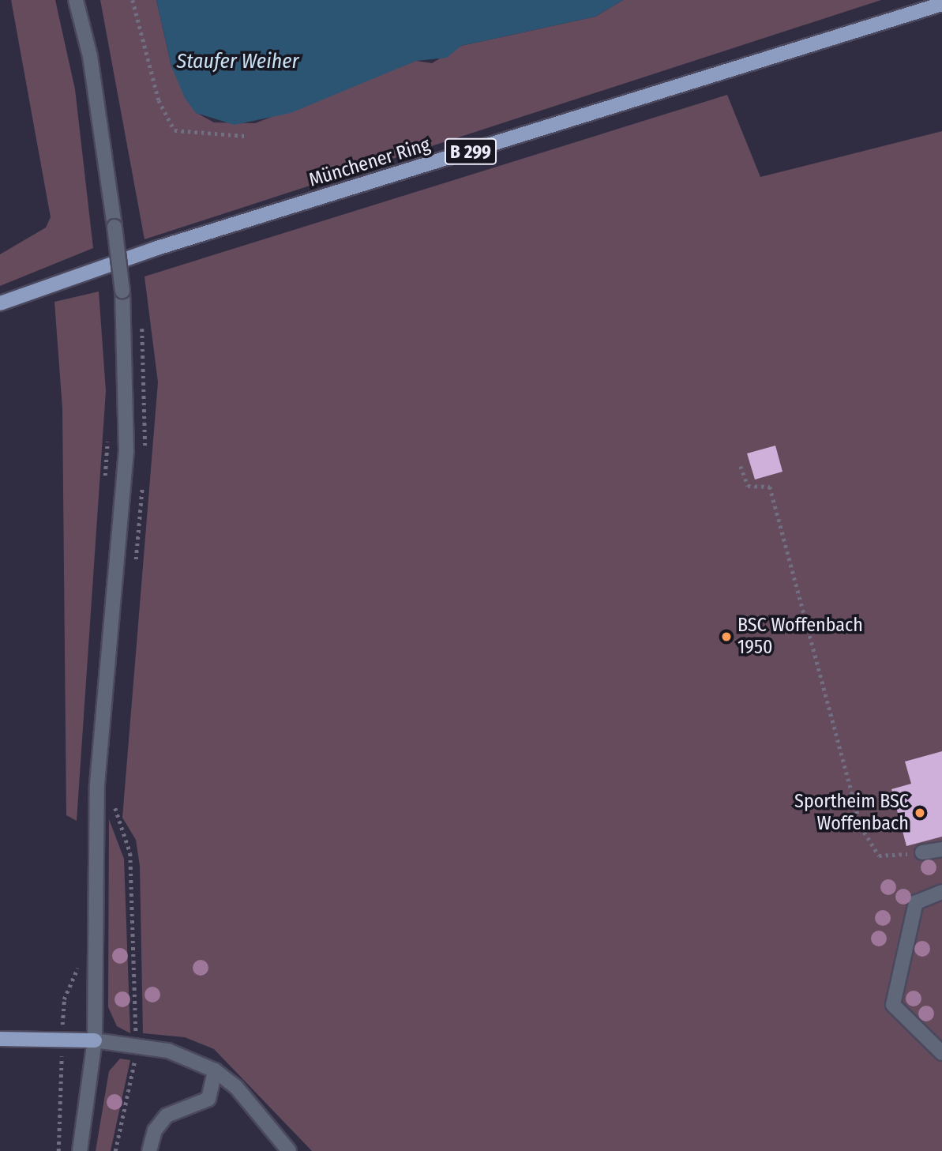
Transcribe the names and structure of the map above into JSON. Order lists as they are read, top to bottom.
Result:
{
  "streets": {
    "main road": ["B 299", "Münchener Ring"]
  },
  "water": ["Staufer Weiher"],
  "places": ["BSC Woffenbach 1950", "Sportheim BSC Woffenbach"]
}
